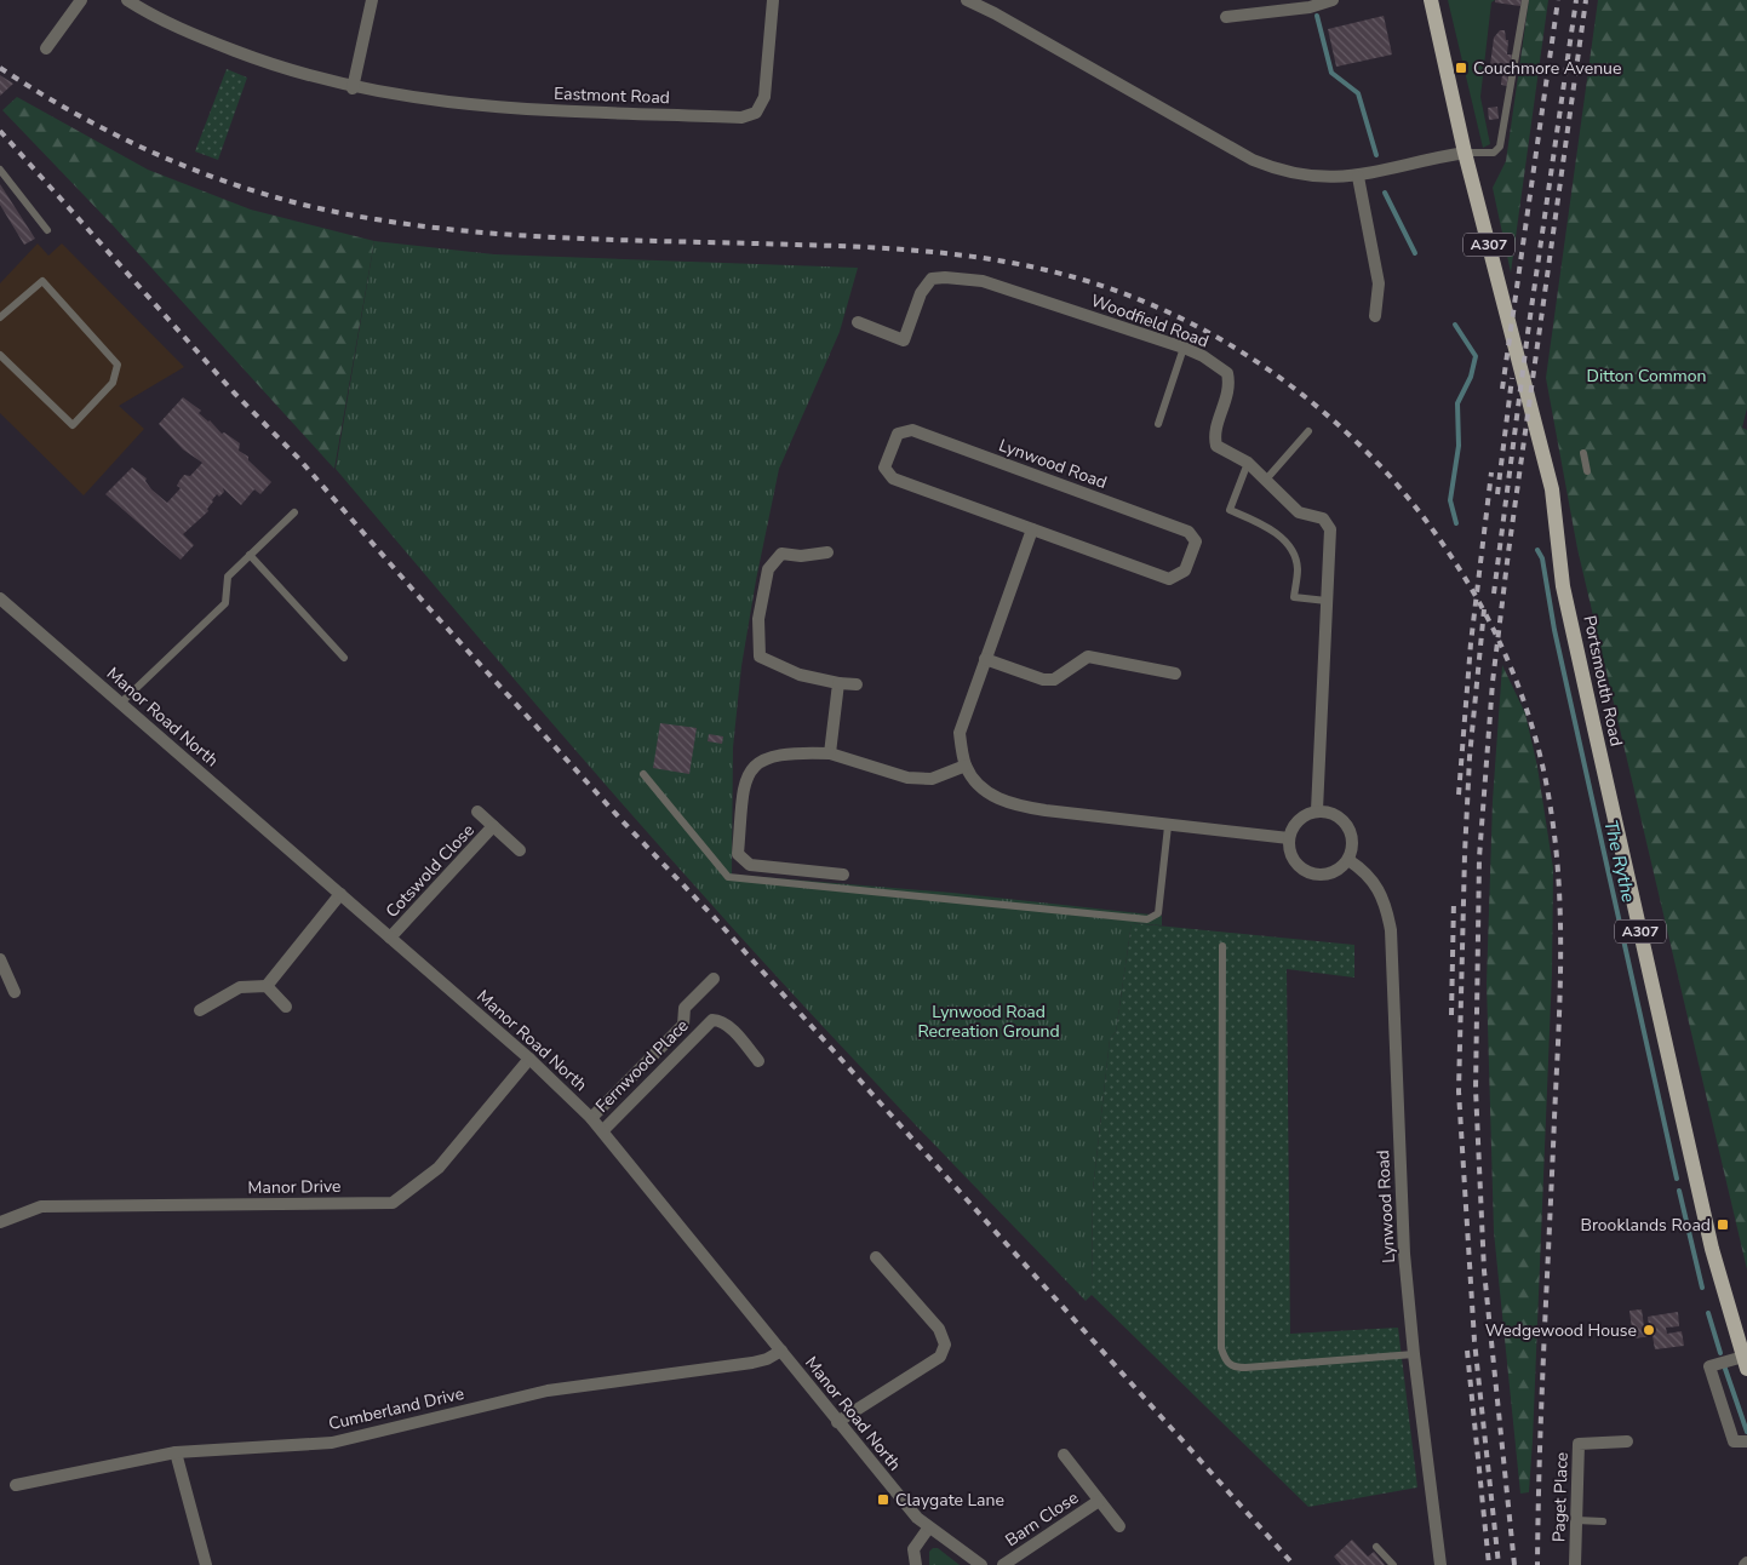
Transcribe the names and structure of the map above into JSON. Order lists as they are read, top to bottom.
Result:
{
  "streets": {
    "main road": ["A307", "Portsmouth Road"],
    "street": [
      "Eastmont Road",
      "Woodfield Road",
      "Lynwood Road",
      "Manor Road North",
      "Cotswold Close",
      "Fernwood Place",
      "Manor Drive",
      "Cumberland Drive",
      "Paget Place",
      "Barn Close"
    ]
  },
  "crossings": [
    ["Woodfield Road", "Lynwood Road"],
    ["Manor Road North", "Cotswold Close"],
    ["Manor Road North", "Fernwood Place"],
    ["Manor Road North", "Manor Drive"],
    ["Manor Road North", "Cumberland Drive"]
  ],
  "water": ["The Rythe"],
  "parks": ["Ditton Common", "Lynwood Road Recreation Ground"],
  "places": {
    "transit": ["Couchmore Avenue", "Brooklands Road", "Claygate Lane"],
    "other": ["Wedgewood House"]
  }
}
